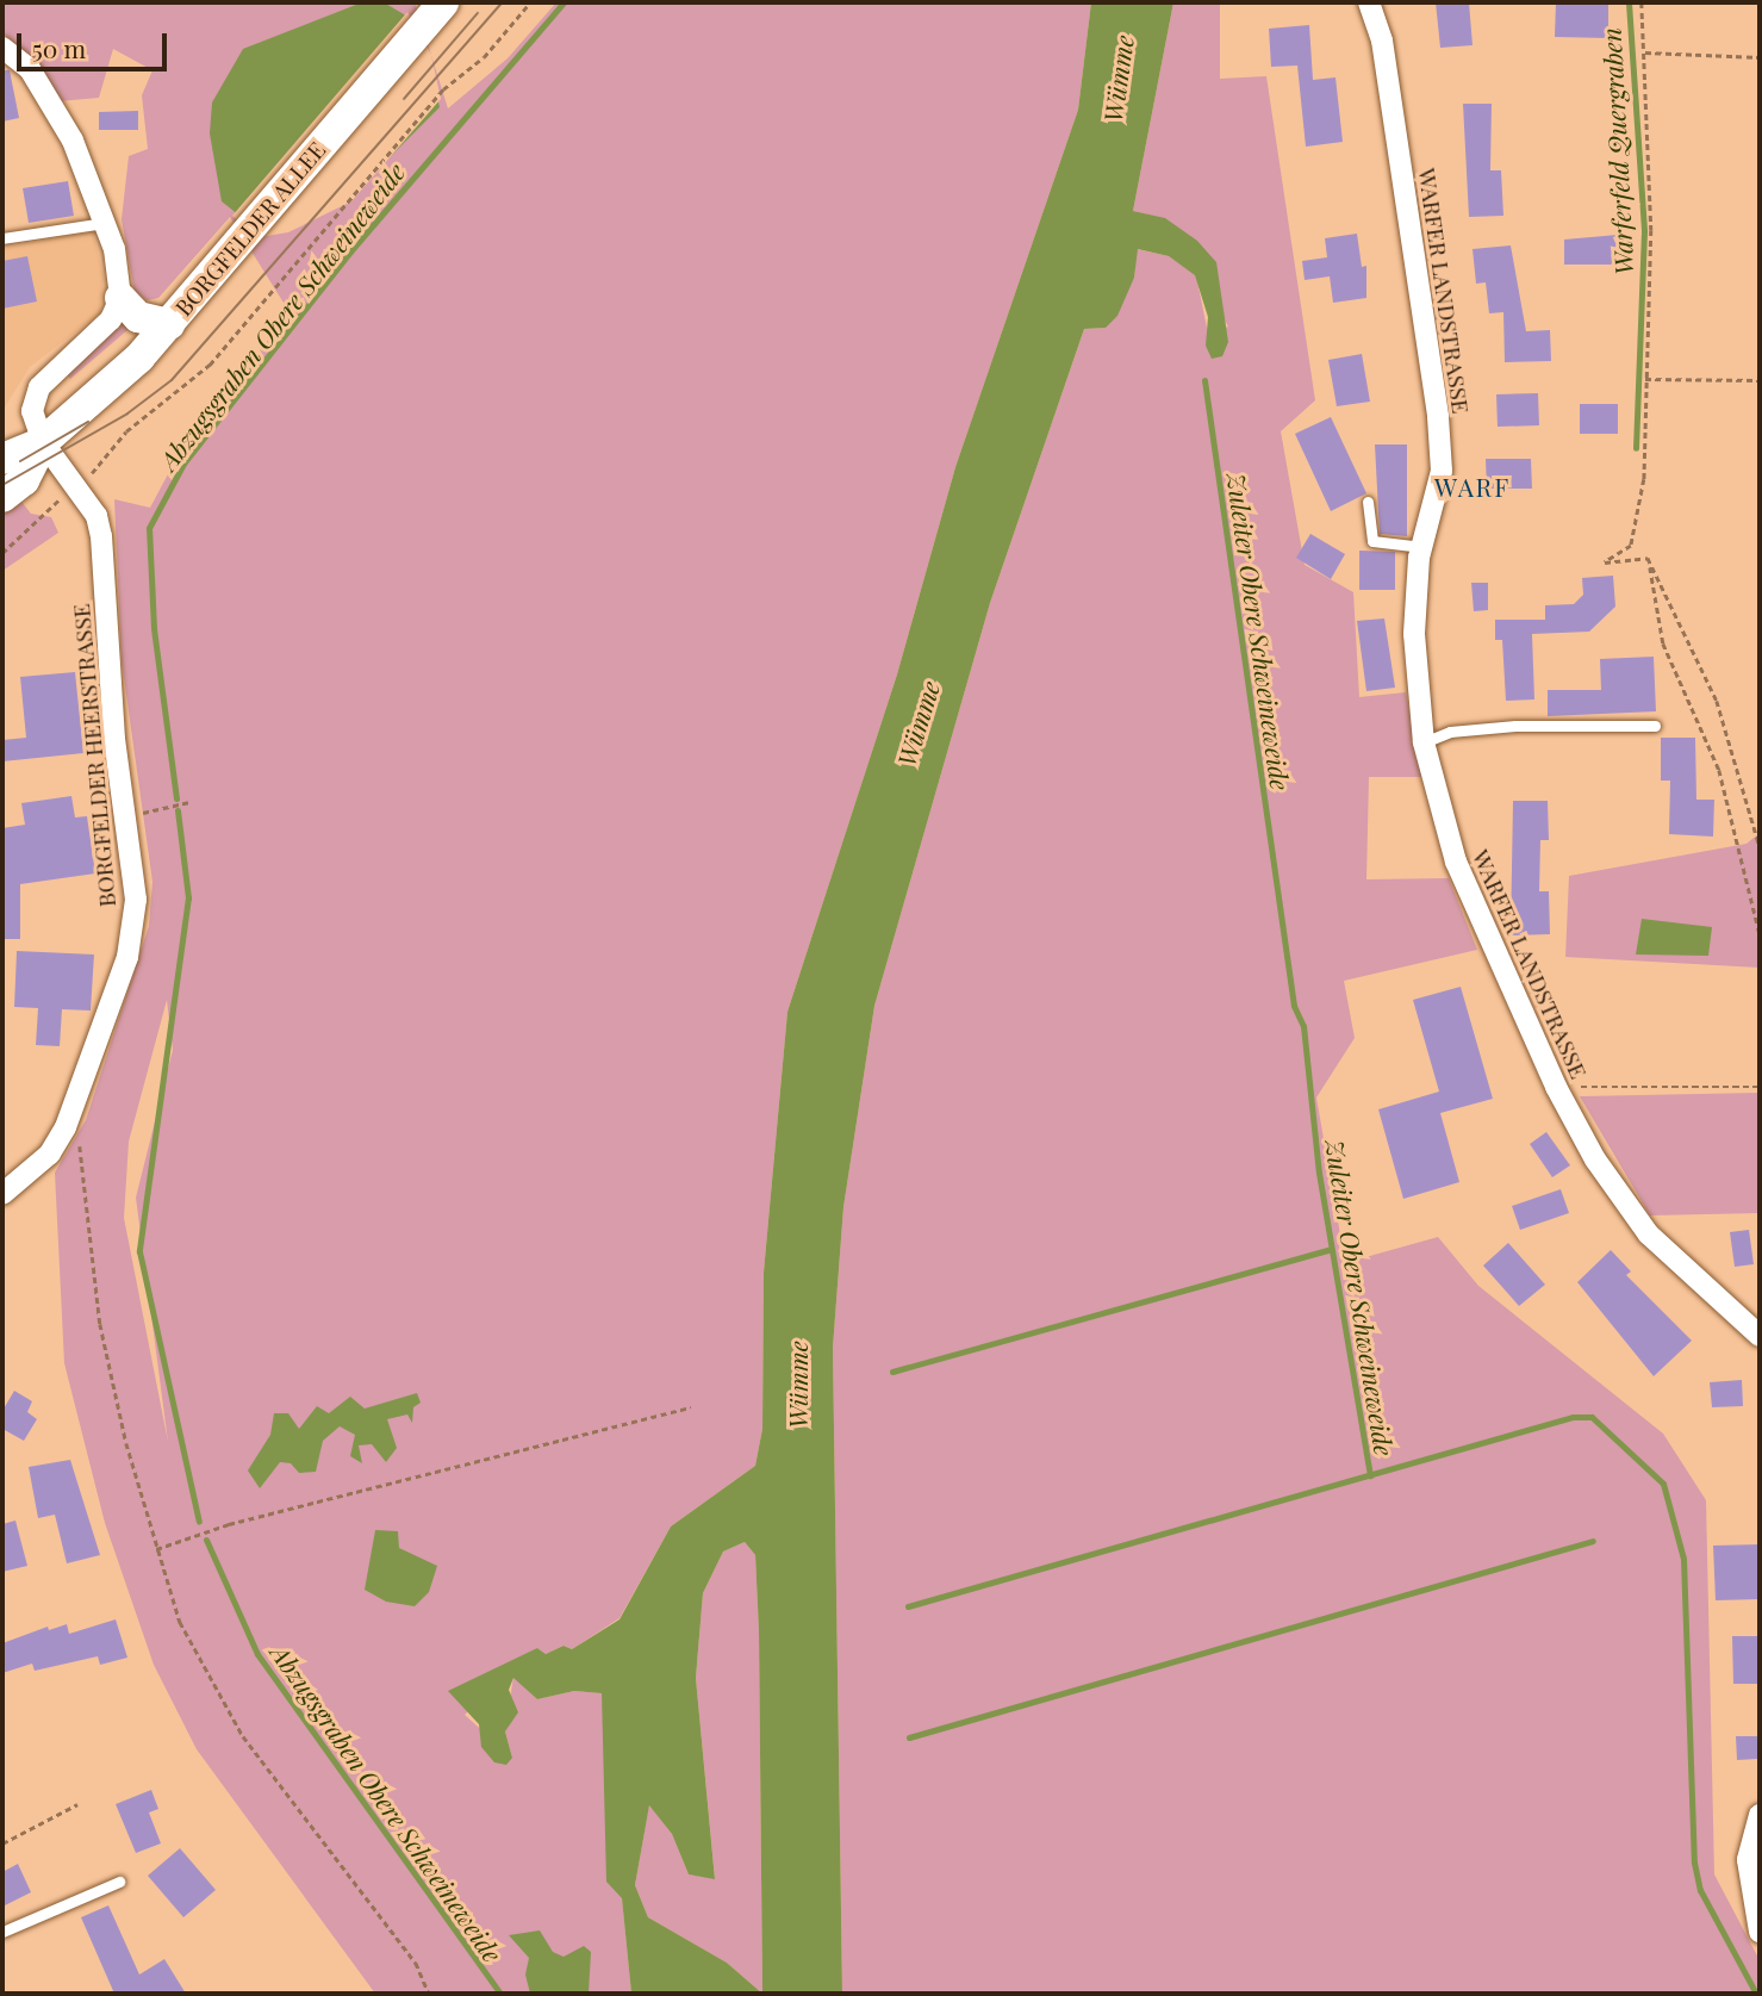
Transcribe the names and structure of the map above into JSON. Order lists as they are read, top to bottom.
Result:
{
  "streets": {
    "main road": ["BORGFELDER ALLEE"],
    "street": ["WARFER LANDSTRASSE", "BORGFELDER HEERSTRASSE"]
  },
  "crossings": [
    ["BORGFELDER ALLEE", "BORGFELDER HEERSTRASSE"]
  ],
  "districts": ["WARF"],
  "water": [
    "Wümme",
    "Warferfeld Quergraben",
    "Abzugsgraben Obere Schweineweide",
    "Zuleiter Obere Schweineweide"
  ],
  "scale_bar": "50 m"
}
